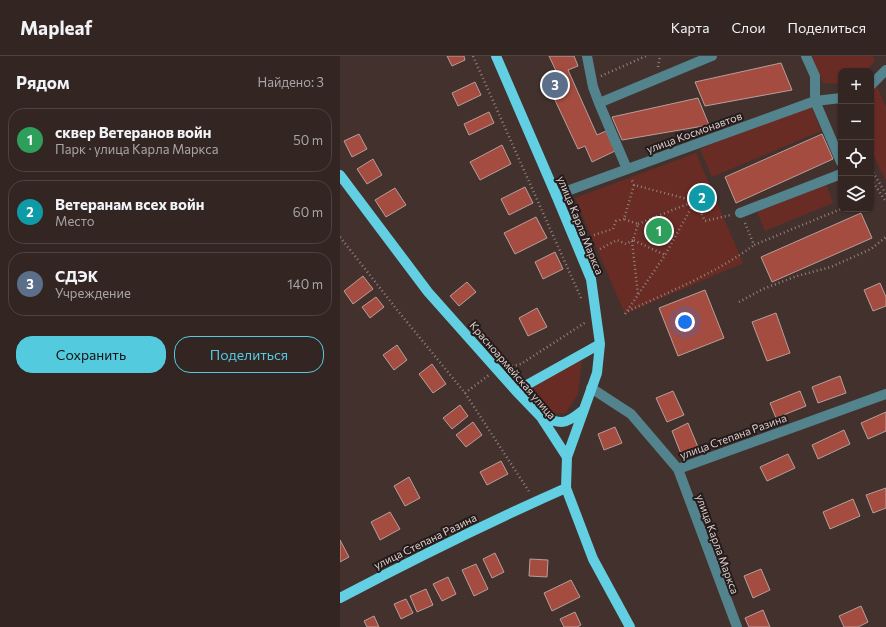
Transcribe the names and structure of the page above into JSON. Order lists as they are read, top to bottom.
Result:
{
  "streets": {
    "main road": ["улица Карла Маркса", "Красноармейская улица", "улица Степана Разина"],
    "street": ["улица Космонавтов"]
  },
  "crossings": [
    ["улица Космонавтов", "улица Карла Маркса"],
    ["улица Карла Маркса", "Красноармейская улица"],
    ["улица Карла Маркса", "улица Степана Разина"]
  ],
  "page": {
    "header": "Mapleaf",
    "nav": ["Карта", "Слои", "Поделиться"],
    "heading": ["Рядом", "Найдено: 3"],
    "map_buttons": ["+", "−"],
    "pins": ["3", "2", "1"],
    "list": [
      {
        "mark": "1",
        "name": "сквер Ветеранов войн",
        "note": "Парк · улица Карла Маркса",
        "value": "50 m"
      },
      {
        "mark": "2",
        "name": "Ветеранам всех войн",
        "note": "Место",
        "value": "60 m"
      },
      {
        "mark": "3",
        "name": "СДЭК",
        "note": "Учреждение",
        "value": "140 m"
      }
    ],
    "buttons": ["Сохранить", "Поделиться"]
  }
}
